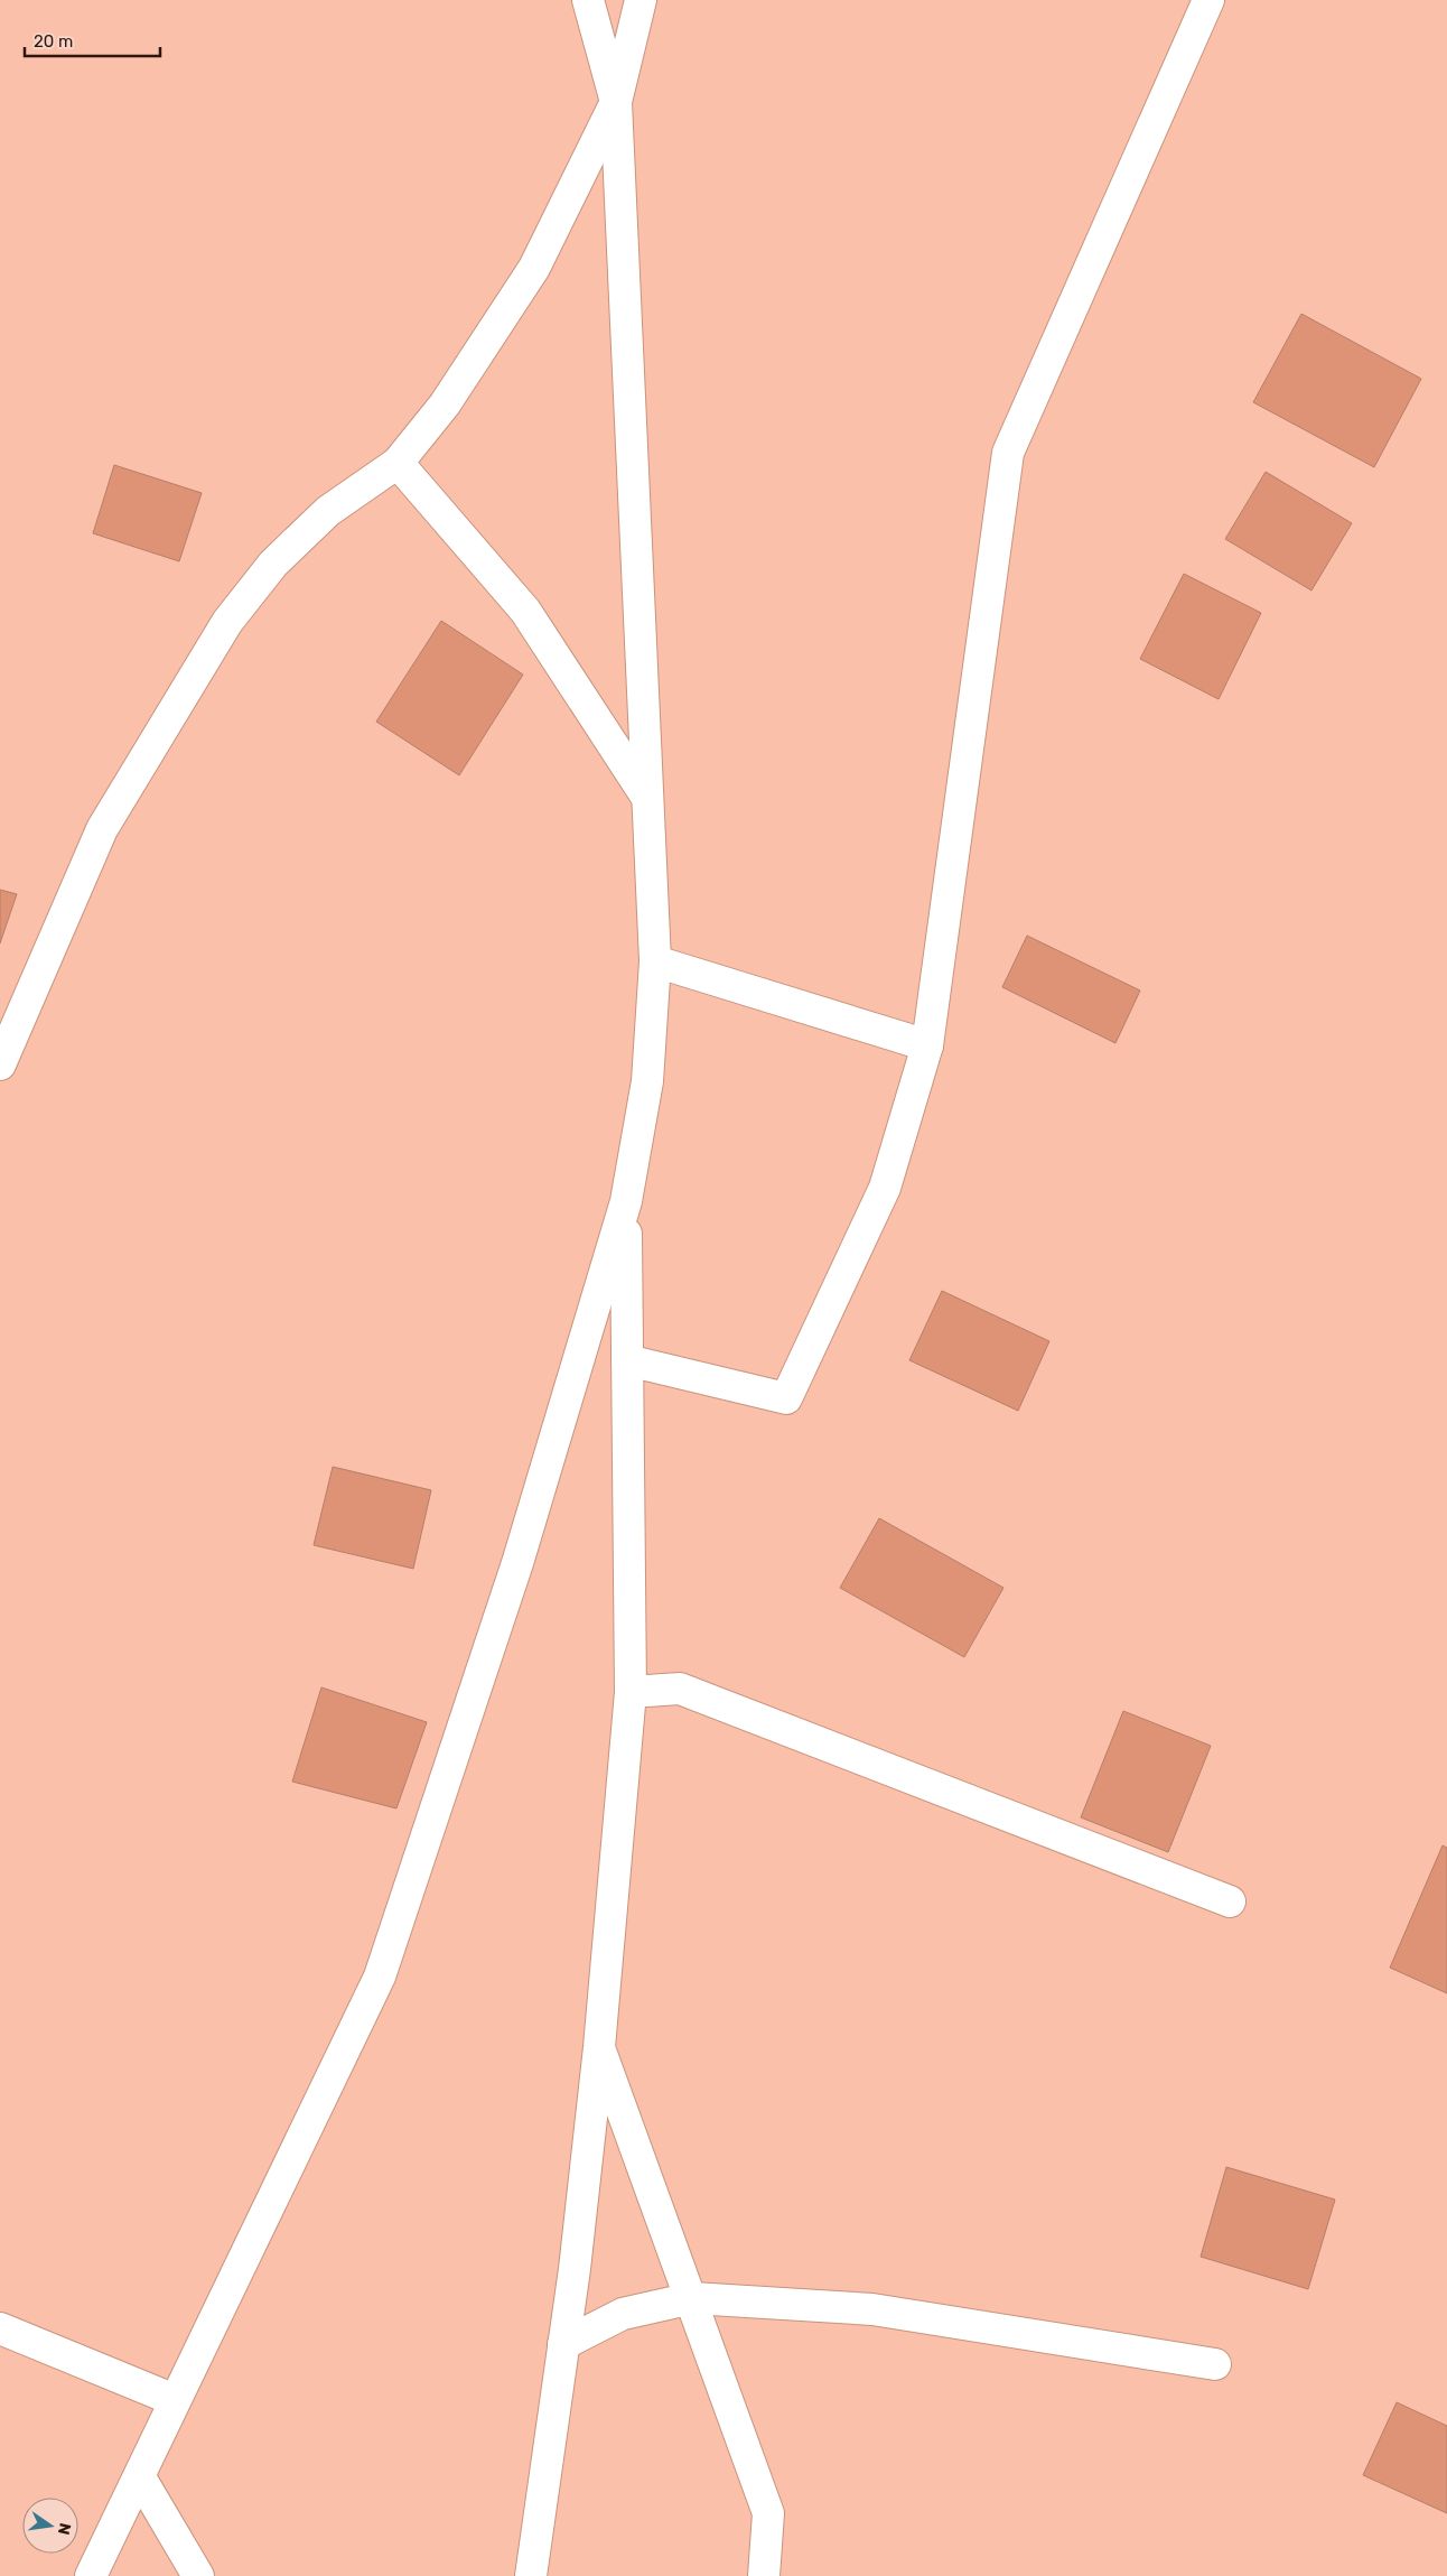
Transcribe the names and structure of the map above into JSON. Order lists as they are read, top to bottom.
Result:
{
  "scale_bar": "20 m",
  "north": "right"
}
